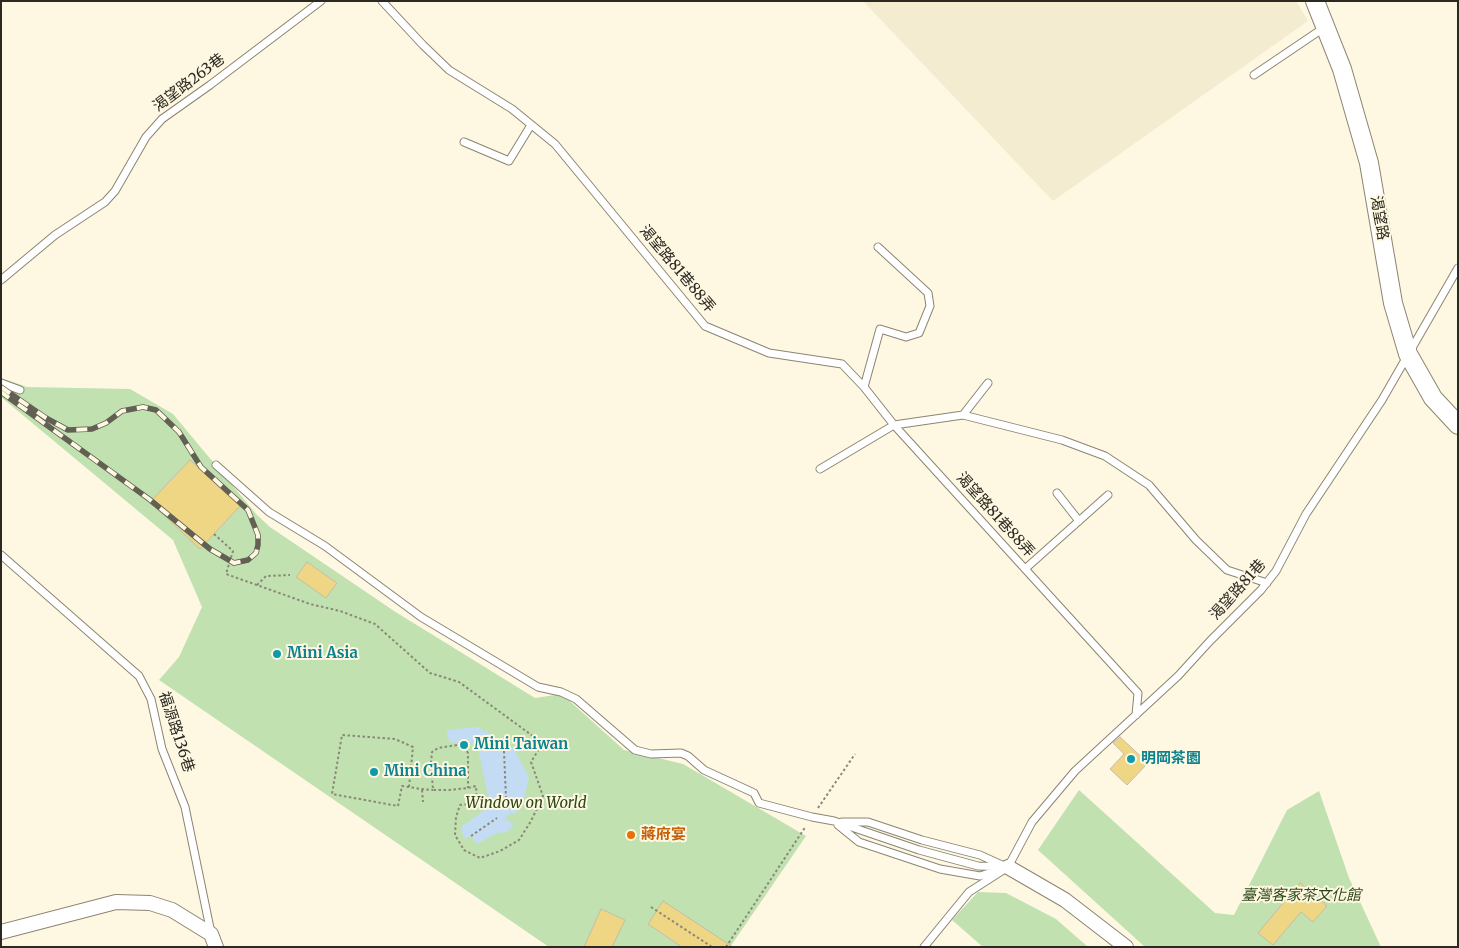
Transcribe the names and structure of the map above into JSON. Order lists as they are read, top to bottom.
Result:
{
  "streets": {
    "street": ["渴望路"],
    "lane": [
      "渴望路263巷",
      "渴望路81巷88弄",
      "渴望路81巷",
      "福源路136巷"
    ]
  },
  "crossings": [
    ["渴望路", "渴望路81巷"],
    ["渴望路81巷88弄", "渴望路81巷"]
  ],
  "parks": ["Window on World", "臺灣客家茶文化館"],
  "places": [
    "Mini Asia",
    "Mini Taiwan",
    "明岡茶園",
    "Mini China",
    "蔣府宴"
  ]
}
